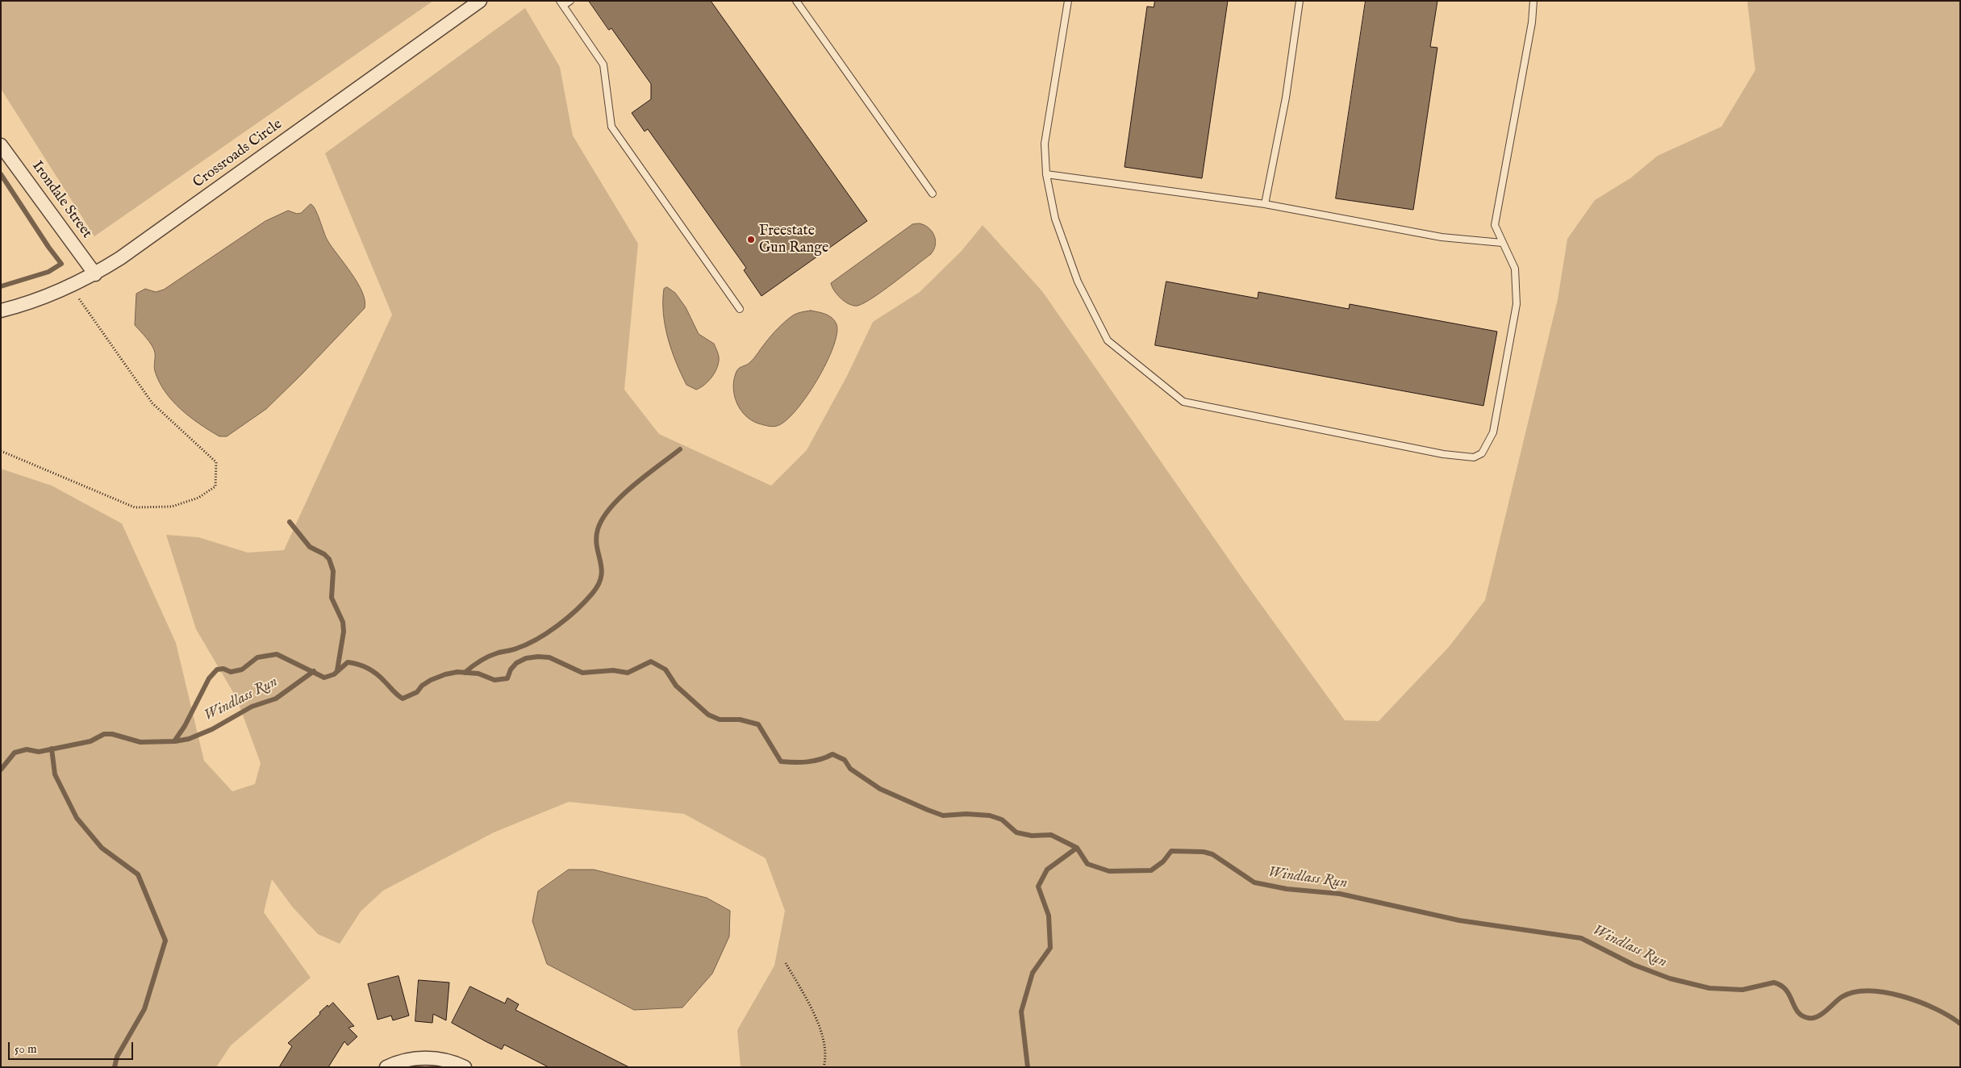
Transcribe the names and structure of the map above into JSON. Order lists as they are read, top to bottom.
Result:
{
  "streets": {
    "street": ["Crossroads Circle", "Irondale Street"]
  },
  "crossings": [
    ["Crossroads Circle", "Irondale Street"]
  ],
  "water": ["Windlass Run"],
  "places": ["Freestate Gun Range"],
  "scale_bar": "50 m"
}
